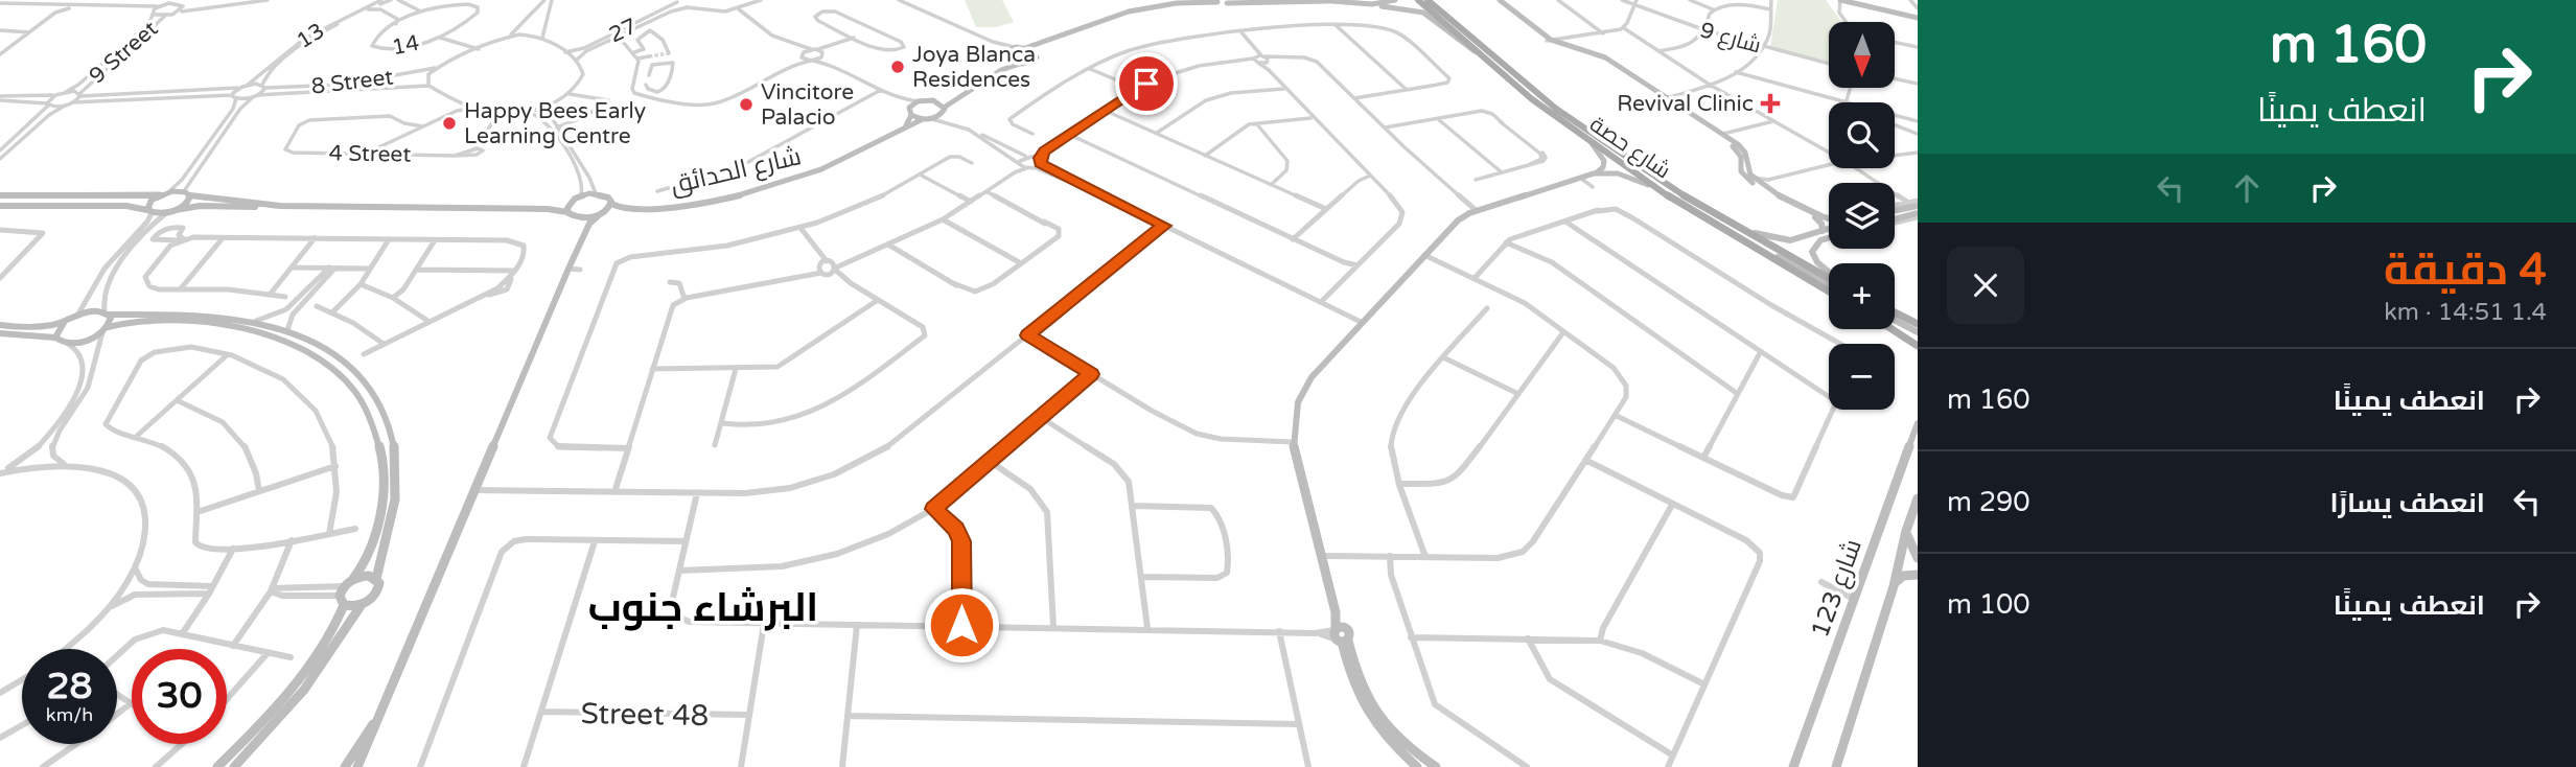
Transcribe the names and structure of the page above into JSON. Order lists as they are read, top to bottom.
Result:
{
  "streets": {
    "main road": ["شارع حصة"],
    "street": [
      "27",
      "13",
      "شارع 9",
      "14",
      "9 Street",
      "8 Street",
      "4 Street",
      "شارع الحدائق",
      "شارع 123",
      "Street 48"
    ]
  },
  "crossings": [
    ["13", "8 Street"]
  ],
  "districts": ["البرشاء جنوب"],
  "places": {
    "other": ["Joya Blanca Residences", "Vincitore Palacio", "Happy Bees Early Learning Centre"],
    "health": ["Revival Clinic"]
  },
  "north": "bottom",
  "page": {
    "turn": ["160 m", "انعطف يمينًا"],
    "map_buttons": ["+", "−"],
    "heading": ["4 دقيقة", "1.4 km · 14:51"],
    "list": [
      {
        "name": "انعطف يمينًا",
        "value": "160 m"
      },
      {
        "name": "انعطف يسارًا",
        "value": "290 m"
      },
      {
        "name": "انعطف يمينًا",
        "value": "100 m"
      }
    ],
    "speed": "28 km/h",
    "limit": "30"
  }
}
